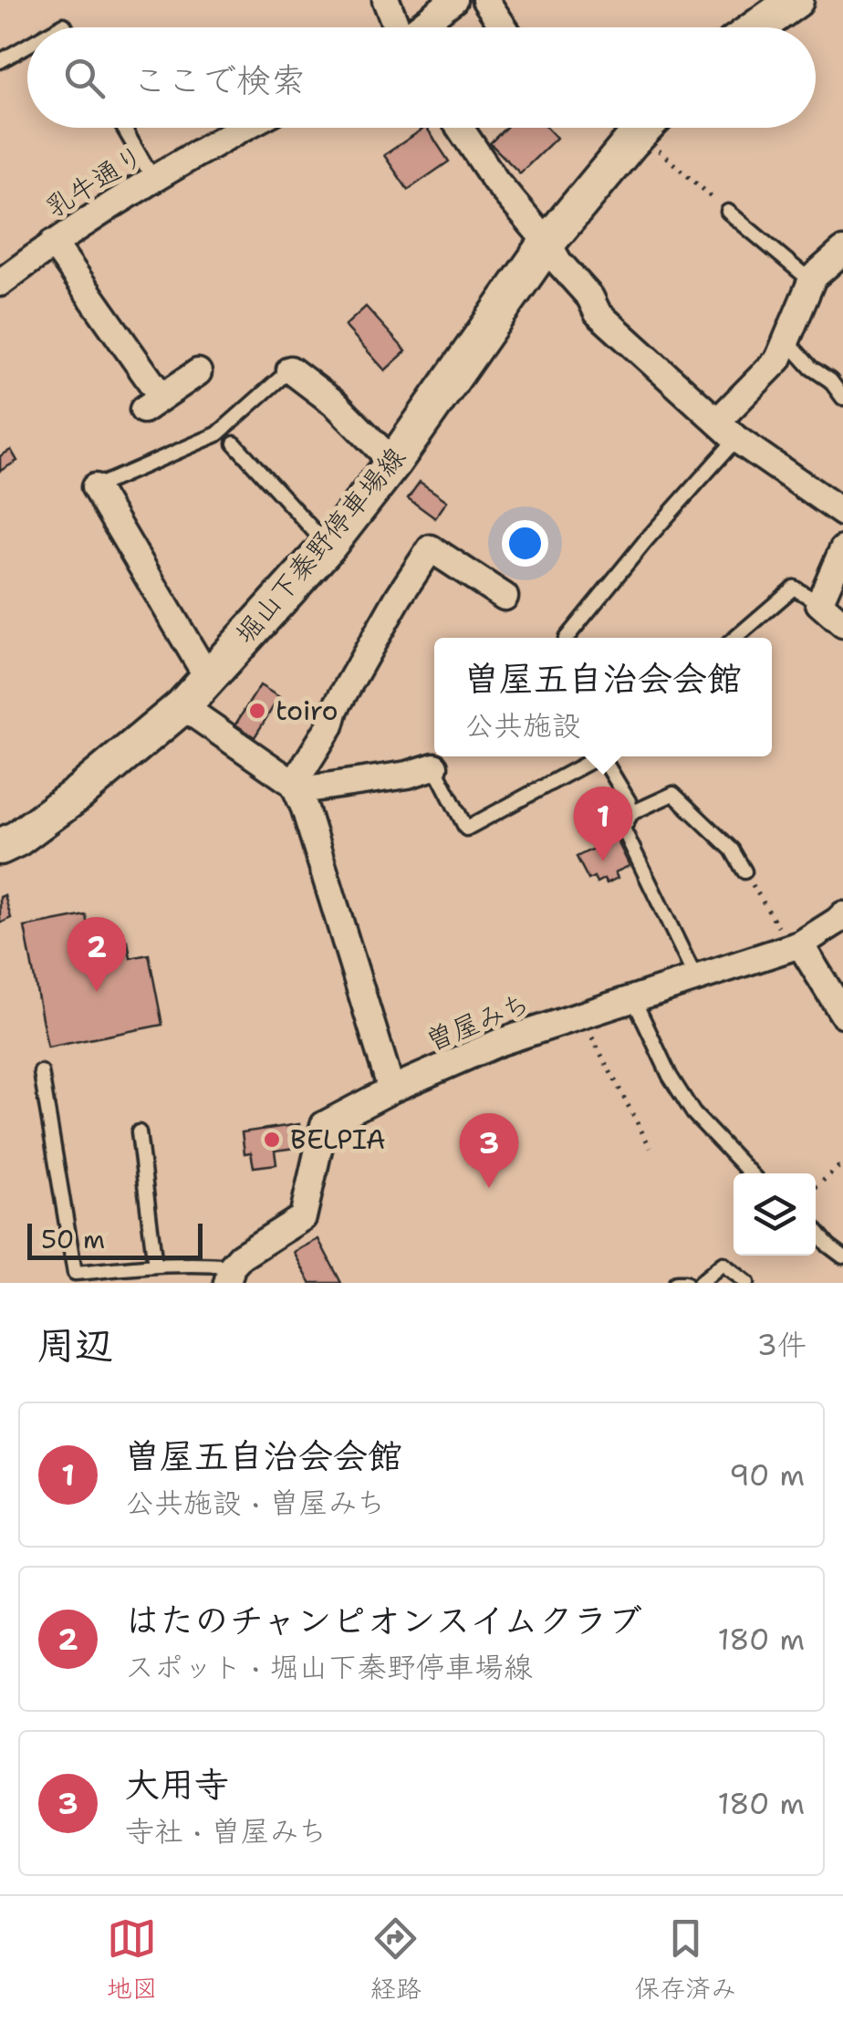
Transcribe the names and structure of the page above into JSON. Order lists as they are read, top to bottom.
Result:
{
  "streets": {
    "main road": ["堀山下秦野停車場線"],
    "street": ["乳牛通り", "曽屋みち"]
  },
  "places": ["toiro", "BELPIA"],
  "scale_bar": "50 m",
  "page": {
    "search": "ここで検索",
    "popup": ["曽屋五自治会会館", "公共施設"],
    "pins": ["1", "2", "3"],
    "scale": "50 m",
    "heading": ["周辺", "3件"],
    "list": [
      {
        "mark": "1",
        "name": "曽屋五自治会会館",
        "note": "公共施設 · 曽屋みち",
        "value": "90 m"
      },
      {
        "mark": "2",
        "name": "はたのチャンピオンスイムクラブ",
        "note": "スポット · 堀山下秦野停車場線",
        "value": "180 m"
      },
      {
        "mark": "3",
        "name": "大用寺",
        "note": "寺社 · 曽屋みち",
        "value": "180 m"
      }
    ],
    "nav": ["地図", "経路", "保存済み"]
  }
}
